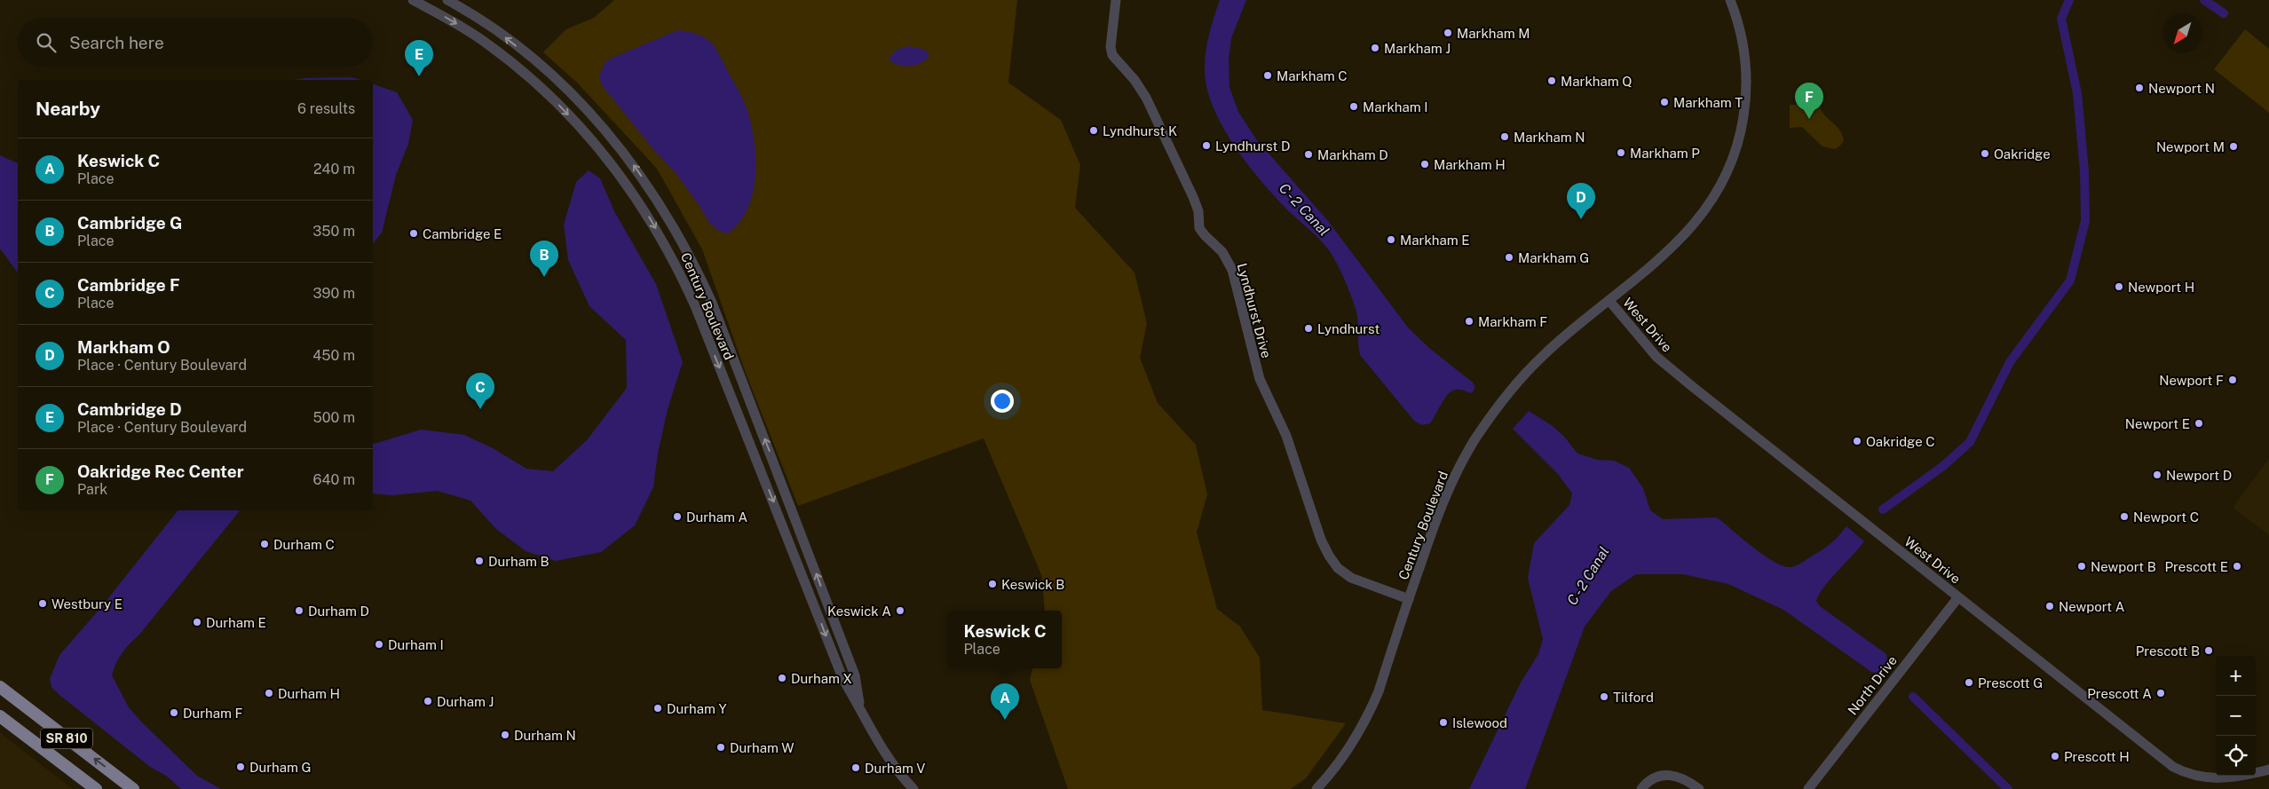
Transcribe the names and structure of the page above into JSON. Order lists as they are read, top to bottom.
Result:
{
  "streets": {
    "main road": ["SR 810"],
    "street": [
      "Century Boulevard",
      "Lyndhurst Drive",
      "West Drive",
      "North Drive"
    ]
  },
  "crossings": [
    ["Century Boulevard", "Lyndhurst Drive"],
    ["Century Boulevard", "West Drive"],
    ["West Drive", "North Drive"]
  ],
  "water": ["C - 2 Canal"],
  "places": [
    "Markham M",
    "Markham J",
    "Markham C",
    "Markham Q",
    "Newport N",
    "Markham T",
    "Markham I",
    "Lyndhurst K",
    "Markham N",
    "Lyndhurst D",
    "Newport M",
    "Markham P",
    "Oakridge",
    "Markham D",
    "Markham H",
    "Cambridge E",
    "Markham E",
    "Markham G",
    "Newport H",
    "Markham F",
    "Lyndhurst",
    "Newport F",
    "Newport E",
    "Oakridge C",
    "Newport D",
    "Durham A",
    "Newport C",
    "Durham C",
    "Durham B",
    "Newport B",
    "Prescott E",
    "Keswick B",
    "Westbury E",
    "Newport A",
    "Durham D",
    "Keswick A",
    "Durham E",
    "Durham I",
    "Prescott B",
    "Durham X",
    "Prescott G",
    "Durham H",
    "Prescott A",
    "Tilford",
    "Durham J",
    "Durham Y",
    "Durham F",
    "Islewood",
    "Durham N",
    "Durham W",
    "Prescott H",
    "Durham G",
    "Durham V"
  ],
  "north": "bottom left",
  "page": {
    "search": "Search here",
    "pins": [
      "E",
      "F",
      "D",
      "B",
      "C",
      "A"
    ],
    "heading": ["Nearby", "6 results"],
    "list": [
      {
        "mark": "A",
        "name": "Keswick C",
        "note": "Place",
        "value": "240 m"
      },
      {
        "mark": "B",
        "name": "Cambridge G",
        "note": "Place",
        "value": "350 m"
      },
      {
        "mark": "C",
        "name": "Cambridge F",
        "note": "Place",
        "value": "390 m"
      },
      {
        "mark": "D",
        "name": "Markham O",
        "note": "Place · Century Boulevard",
        "value": "450 m"
      },
      {
        "mark": "E",
        "name": "Cambridge D",
        "note": "Place · Century Boulevard",
        "value": "500 m"
      },
      {
        "mark": "F",
        "name": "Oakridge Rec Center",
        "note": "Park",
        "value": "640 m"
      }
    ],
    "popup": ["Keswick C", "Place"],
    "map_buttons": ["+", "−"]
  }
}
